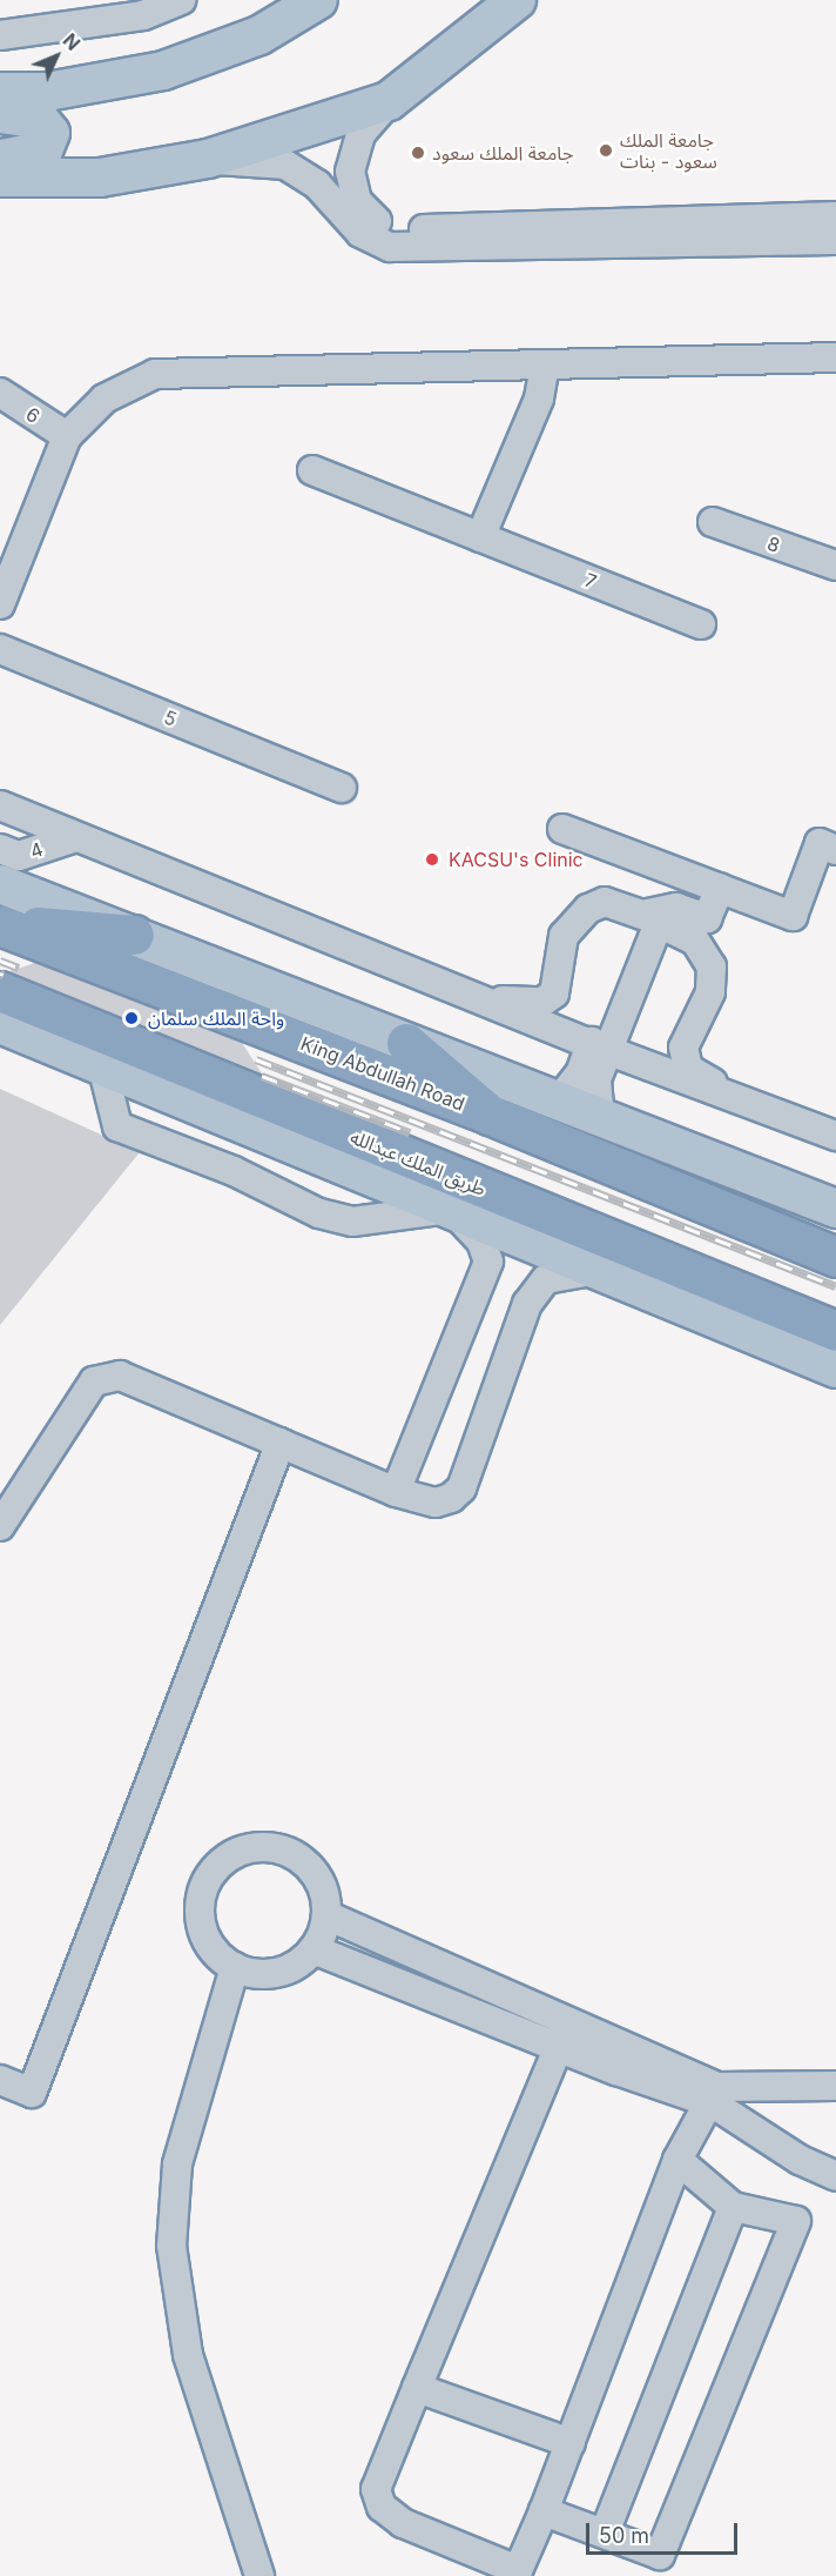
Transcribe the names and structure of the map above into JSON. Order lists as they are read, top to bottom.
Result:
{
  "streets": {
    "highway": ["King Abdullah Road", "طريق الملك عبدالله"],
    "street": [
      "6",
      "8",
      "7",
      "5",
      "4"
    ]
  },
  "places": [
    "جامعة الملك سعود - بنات",
    "جامعة الملك سعود",
    "KACSU's Clinic",
    "واحة الملك سلمان"
  ],
  "scale_bar": "50 m",
  "north": "top right"
}
